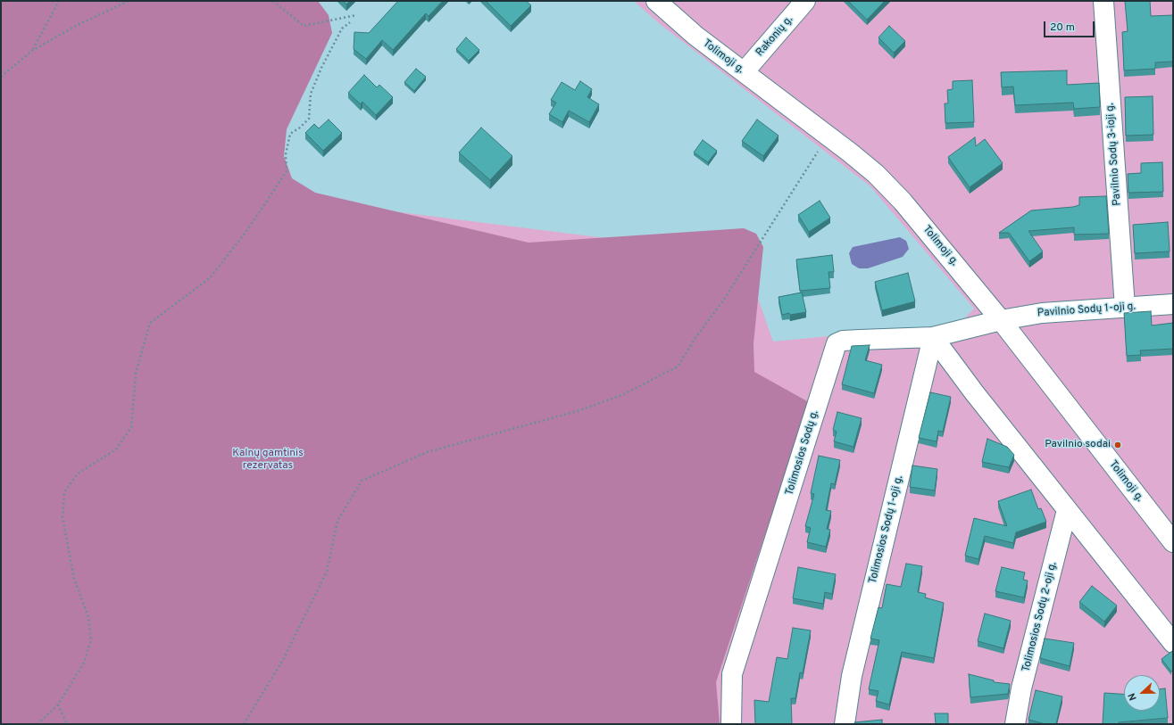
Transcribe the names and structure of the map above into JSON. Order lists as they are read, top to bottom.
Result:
{
  "streets": {
    "street": [
      "Rakonių g.",
      "Tolimoji g.",
      "Pavilnio Sodų 3-ioji g.",
      "Pavilnio Sodų 1-oji g.",
      "Tolimosios Sodų g.",
      "Tolimosios Sodų 1-oji g.",
      "Tolimosios Sodų 2-oji g."
    ]
  },
  "crossings": [
    ["Rakonių g.", "Tolimoji g."],
    ["Tolimoji g.", "Pavilnio Sodų 1-oji g."],
    ["Tolimoji g.", "Tolimosios Sodų g."],
    ["Pavilnio Sodų 3-ioji g.", "Pavilnio Sodų 1-oji g."],
    ["Pavilnio Sodų 1-oji g.", "Tolimosios Sodų g."],
    ["Tolimosios Sodų g.", "Tolimosios Sodų 1-oji g."]
  ],
  "parks": ["Kalnų gamtinis rezervatas"],
  "places": ["Pavilnio sodai"],
  "scale_bar": "20 m",
  "north": "left"
}
